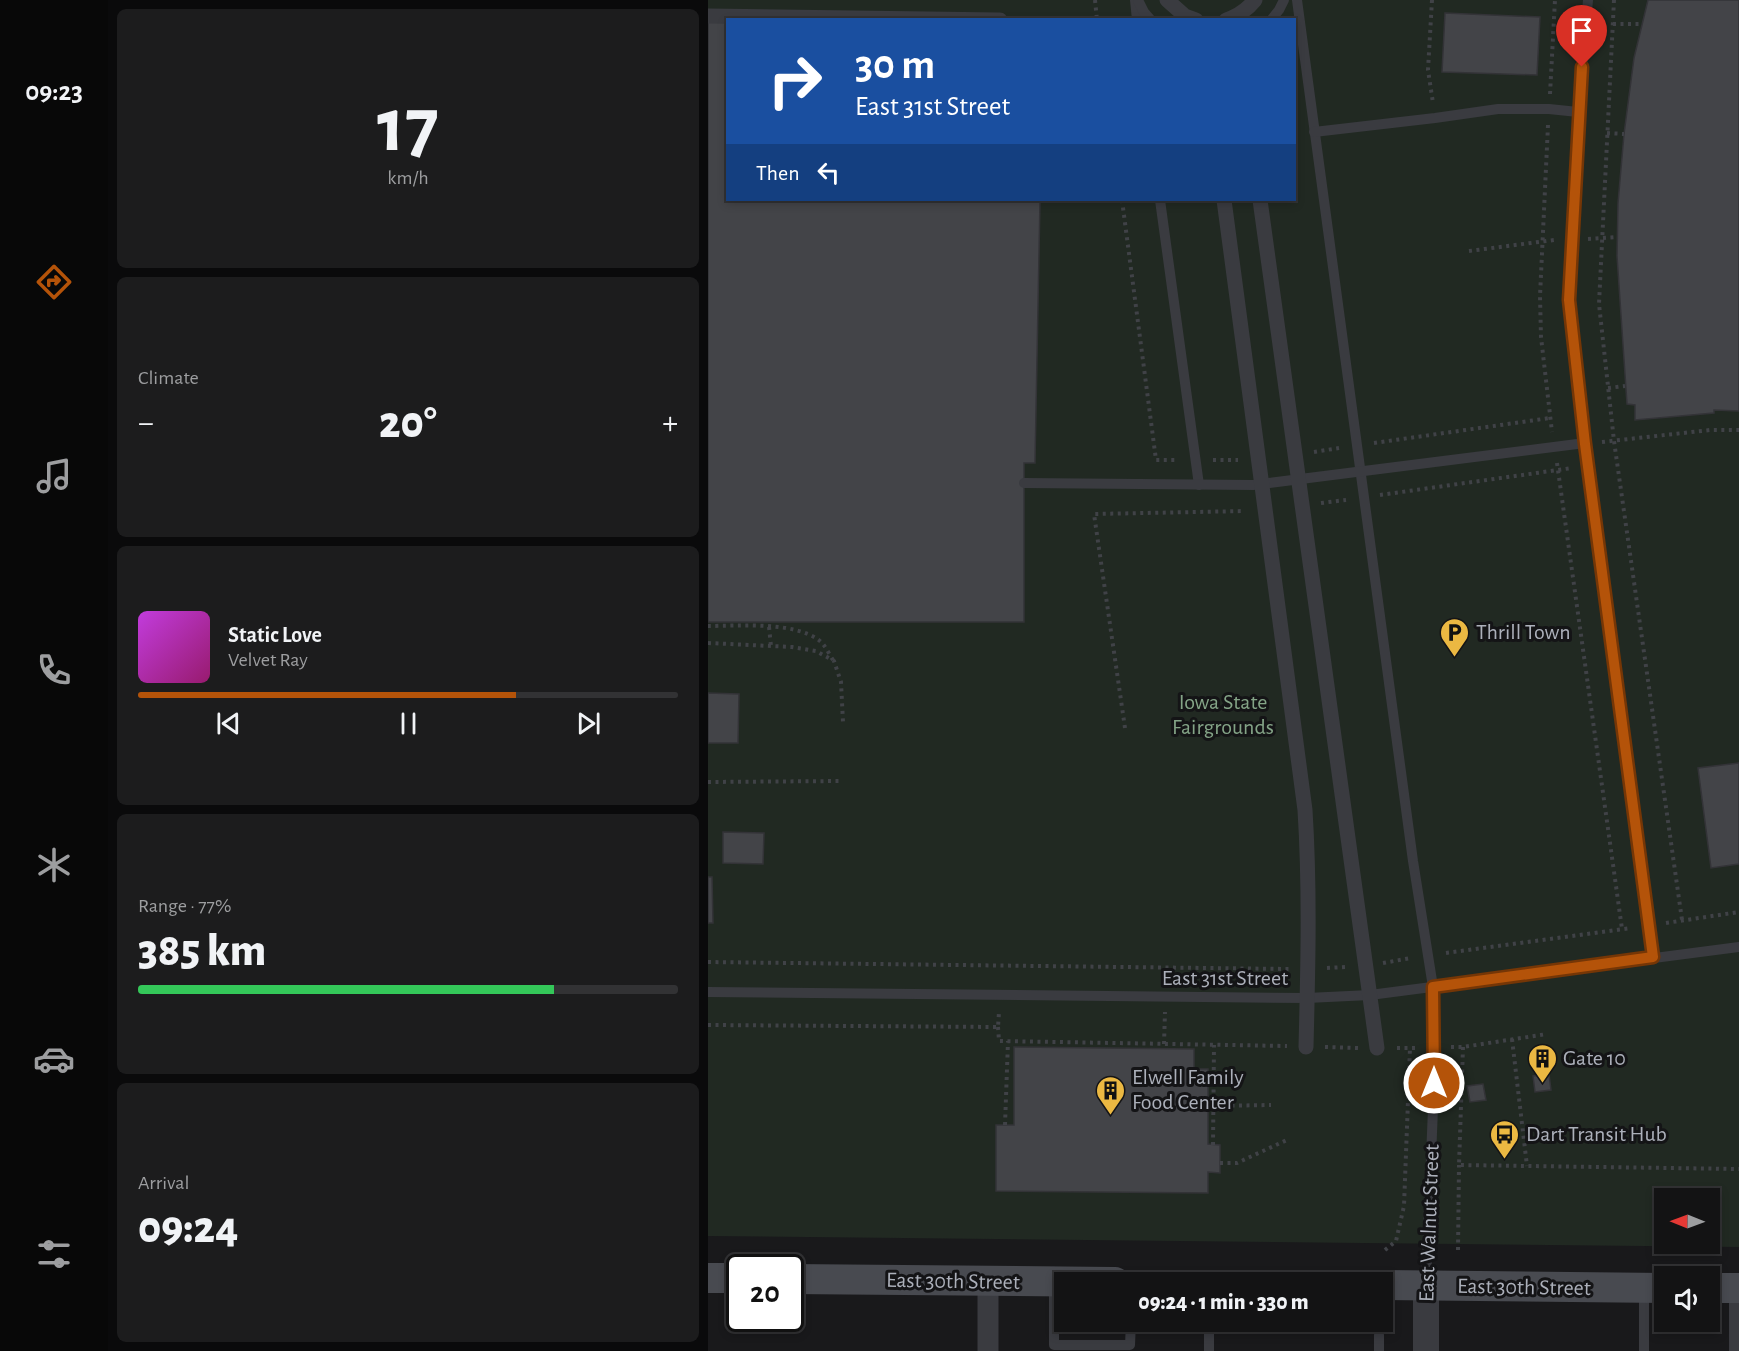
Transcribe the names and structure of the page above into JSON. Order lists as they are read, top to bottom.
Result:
{
  "streets": {
    "main road": ["East 30th Street"],
    "street": ["East Walnut Street"],
    "lane": ["East 31st Street"]
  },
  "crossings": [
    ["East 31st Street", "East Walnut Street"],
    ["East Walnut Street", "East 30th Street"]
  ],
  "parks": ["Iowa State Fairgrounds"],
  "places": {
    "parking": ["Thrill Town"],
    "building": ["Gate 10", "Elwell Family Food Center"],
    "bus stop": ["Dart Transit Hub"]
  },
  "north": "left",
  "page": {
    "tabs": "09:23",
    "tile": [
      ["17", "km/h"],
      "Climate",
      ["Range · 77%", "385 km"],
      ["Arrival", "09:24"]
    ],
    "turn": ["30 m", "East 31st Street"],
    "then": "Then",
    "heat": ["−", "20°", "+"],
    "song": ["Static Love", "Velvet Ray"],
    "limit": "20",
    "trip": "09:24 · 1 min · 330 m"
  }
}
